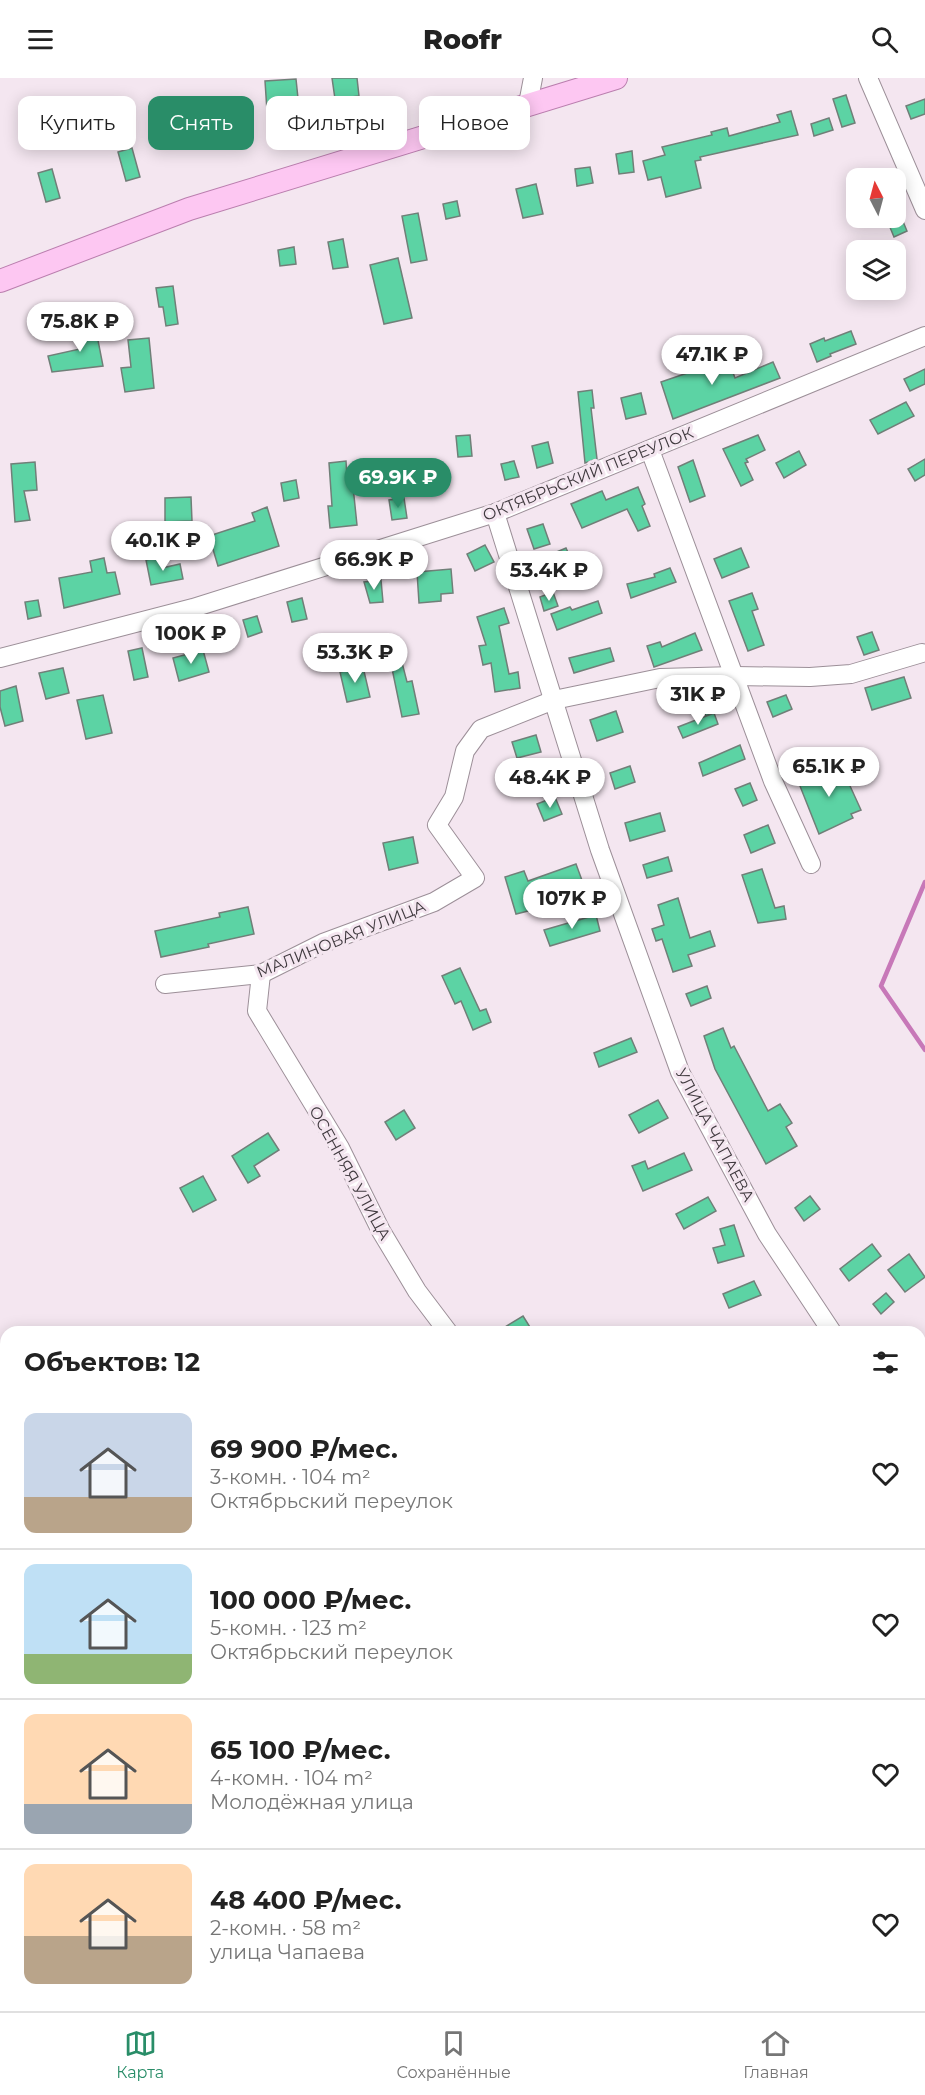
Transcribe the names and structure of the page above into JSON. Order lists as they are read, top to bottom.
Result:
{
  "streets": {
    "street": [
      "ОКТЯБРЬСКИЙ ПЕРЕУЛОК",
      "МАЛИНОВАЯ УЛИЦА",
      "УЛИЦА ЧАПАЕВА",
      "ОСЕННЯЯ УЛИЦА"
    ]
  },
  "crossings": [
    ["ОКТЯБРЬСКИЙ ПЕРЕУЛОК", "УЛИЦА ЧАПАЕВА"],
    ["МАЛИНОВАЯ УЛИЦА", "УЛИЦА ЧАПАЕВА"],
    ["МАЛИНОВАЯ УЛИЦА", "ОСЕННЯЯ УЛИЦА"]
  ],
  "north": "top",
  "page": {
    "header": "Roofr",
    "chip": [
      "Купить",
      "Снять",
      "Фильтры",
      "Новое"
    ],
    "price": [
      "75.8K ₽",
      "47.1K ₽",
      "69.9K ₽",
      "40.1K ₽",
      "66.9K ₽",
      "53.4K ₽",
      "100K ₽",
      "53.3K ₽",
      "31K ₽",
      "65.1K ₽",
      "48.4K ₽",
      "107K ₽"
    ],
    "heading": "Объектов: 12",
    "list": [
      {
        "name": "69 900 ₽/мес.",
        "note": "3-комн. · 104 m² · Октябрьский переулок"
      },
      {
        "name": "100 000 ₽/мес.",
        "note": "5-комн. · 123 m² · Октябрьский переулок"
      },
      {
        "name": "65 100 ₽/мес.",
        "note": "4-комн. · 104 m² · Молодёжная улица"
      },
      {
        "name": "48 400 ₽/мес.",
        "note": "2-комн. · 58 m² · улица Чапаева"
      }
    ],
    "tabs": ["Карта", "Сохранённые", "Главная"]
  }
}
